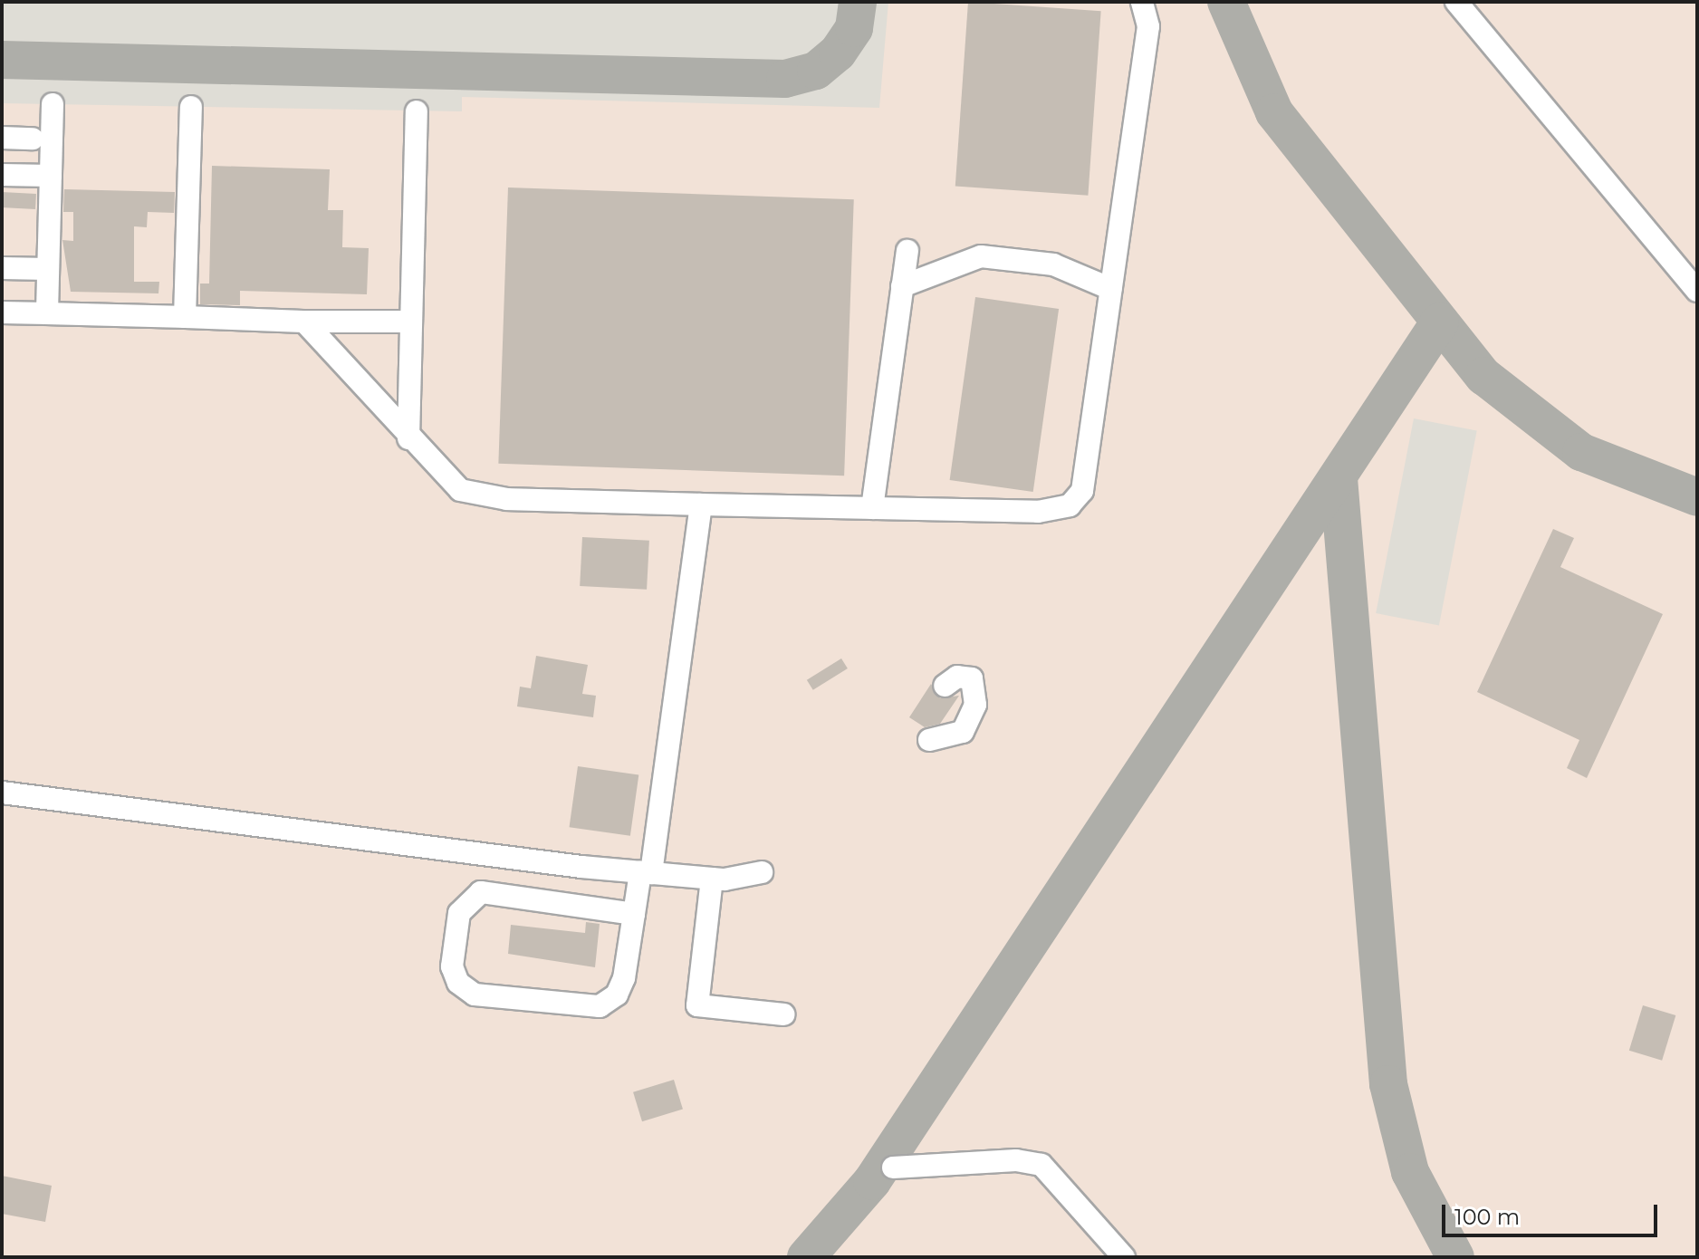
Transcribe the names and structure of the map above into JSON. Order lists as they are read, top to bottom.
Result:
{
  "scale_bar": "100 m"
}
